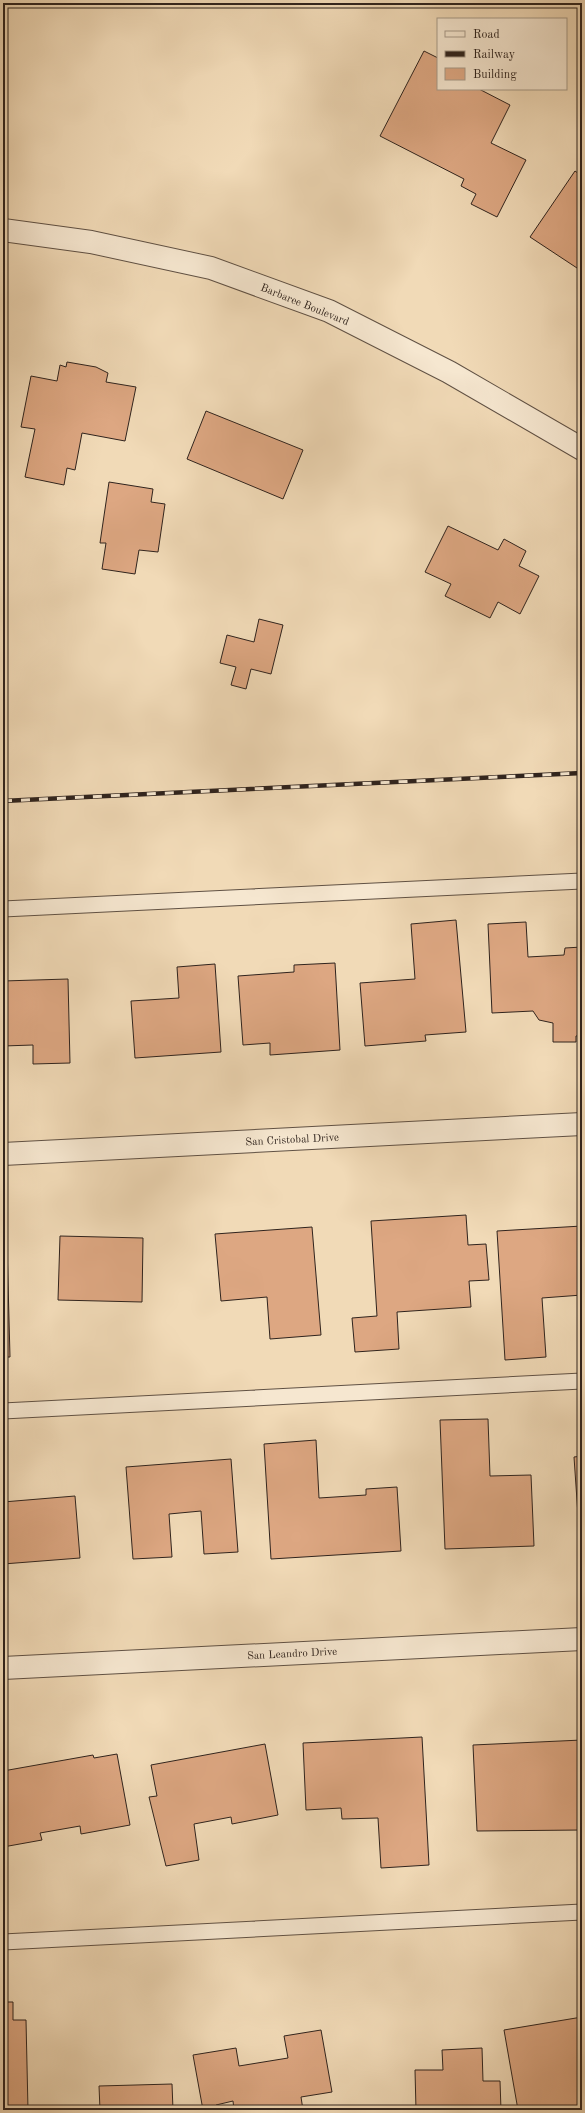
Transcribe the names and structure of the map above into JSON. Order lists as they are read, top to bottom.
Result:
{
  "streets": {
    "street": ["Barbaree Boulevard", "San Cristobal Drive", "San Leandro Drive"]
  },
  "legend": ["Road", "Railway", "Building"]
}
